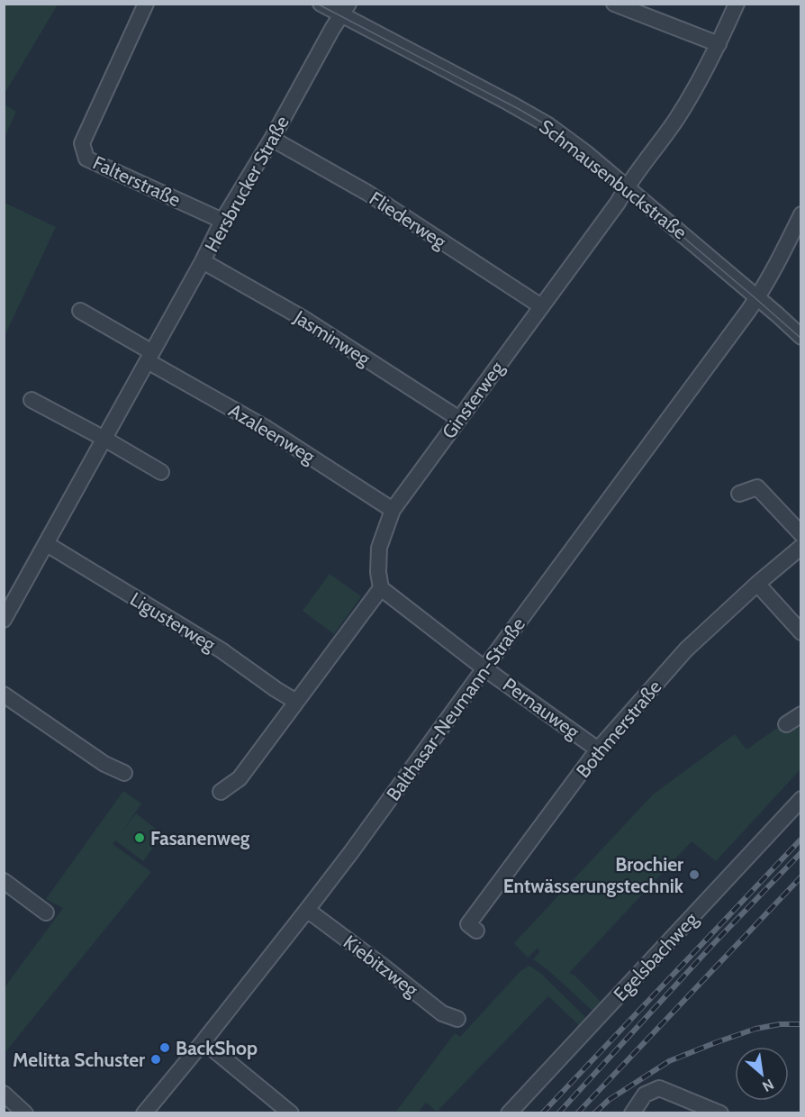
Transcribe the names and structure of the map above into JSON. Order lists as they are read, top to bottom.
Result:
{
  "streets": {
    "street": [
      "Schmausenbuckstraße",
      "Falterstraße",
      "Hersbrucker Straße",
      "Fliederweg",
      "Jasminweg",
      "Ginsterweg",
      "Azaleenweg",
      "Ligusterweg",
      "Pernauweg",
      "Balthasar-Neumann-Straße",
      "Bothmerstraße",
      "Egelsbachweg",
      "Kiebitzweg"
    ]
  },
  "crossings": [
    ["Schmausenbuckstraße", "Hersbrucker Straße"],
    ["Schmausenbuckstraße", "Ginsterweg"],
    ["Schmausenbuckstraße", "Balthasar-Neumann-Straße"],
    ["Falterstraße", "Hersbrucker Straße"],
    ["Hersbrucker Straße", "Fliederweg"],
    ["Hersbrucker Straße", "Jasminweg"],
    ["Hersbrucker Straße", "Azaleenweg"],
    ["Hersbrucker Straße", "Ligusterweg"],
    ["Fliederweg", "Ginsterweg"],
    ["Jasminweg", "Ginsterweg"],
    ["Ginsterweg", "Azaleenweg"],
    ["Ginsterweg", "Pernauweg"],
    ["Pernauweg", "Balthasar-Neumann-Straße"],
    ["Pernauweg", "Bothmerstraße"],
    ["Balthasar-Neumann-Straße", "Kiebitzweg"]
  ],
  "places": [
    "Fasanenweg",
    "Brochier Entwässerungstechnik",
    "BackShop",
    "Melitta Schuster"
  ],
  "north": "bottom right"
}
